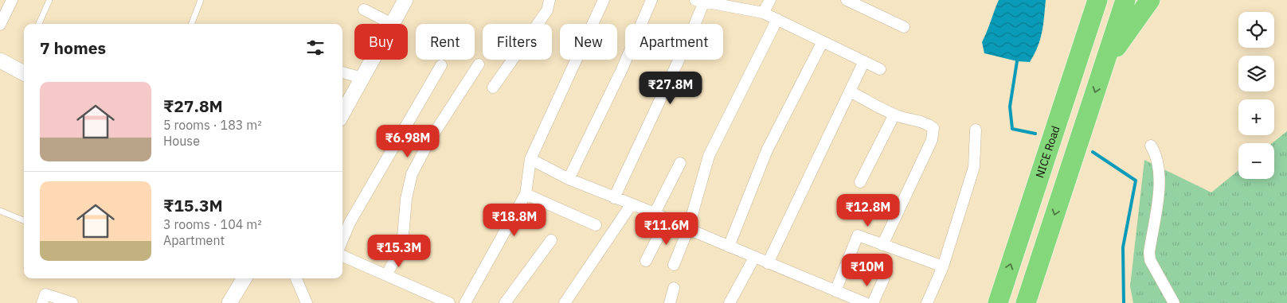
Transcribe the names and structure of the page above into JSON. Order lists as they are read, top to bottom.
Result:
{
  "streets": {
    "highway": ["NICE Road"]
  },
  "page": {
    "map_buttons": ["+", "−"],
    "chip": [
      "Buy",
      "Rent",
      "Filters",
      "New",
      "Apartment"
    ],
    "heading": "7 homes",
    "price": [
      "₹27.8M",
      "₹6.98M",
      "₹12.8M",
      "₹18.8M",
      "₹11.6M",
      "₹15.3M",
      "₹10M"
    ],
    "list": [
      {
        "name": "₹27.8M",
        "note": "5 rooms · 183 m² · House"
      },
      {
        "name": "₹15.3M",
        "note": "3 rooms · 104 m² · Apartment"
      }
    ]
  }
}
